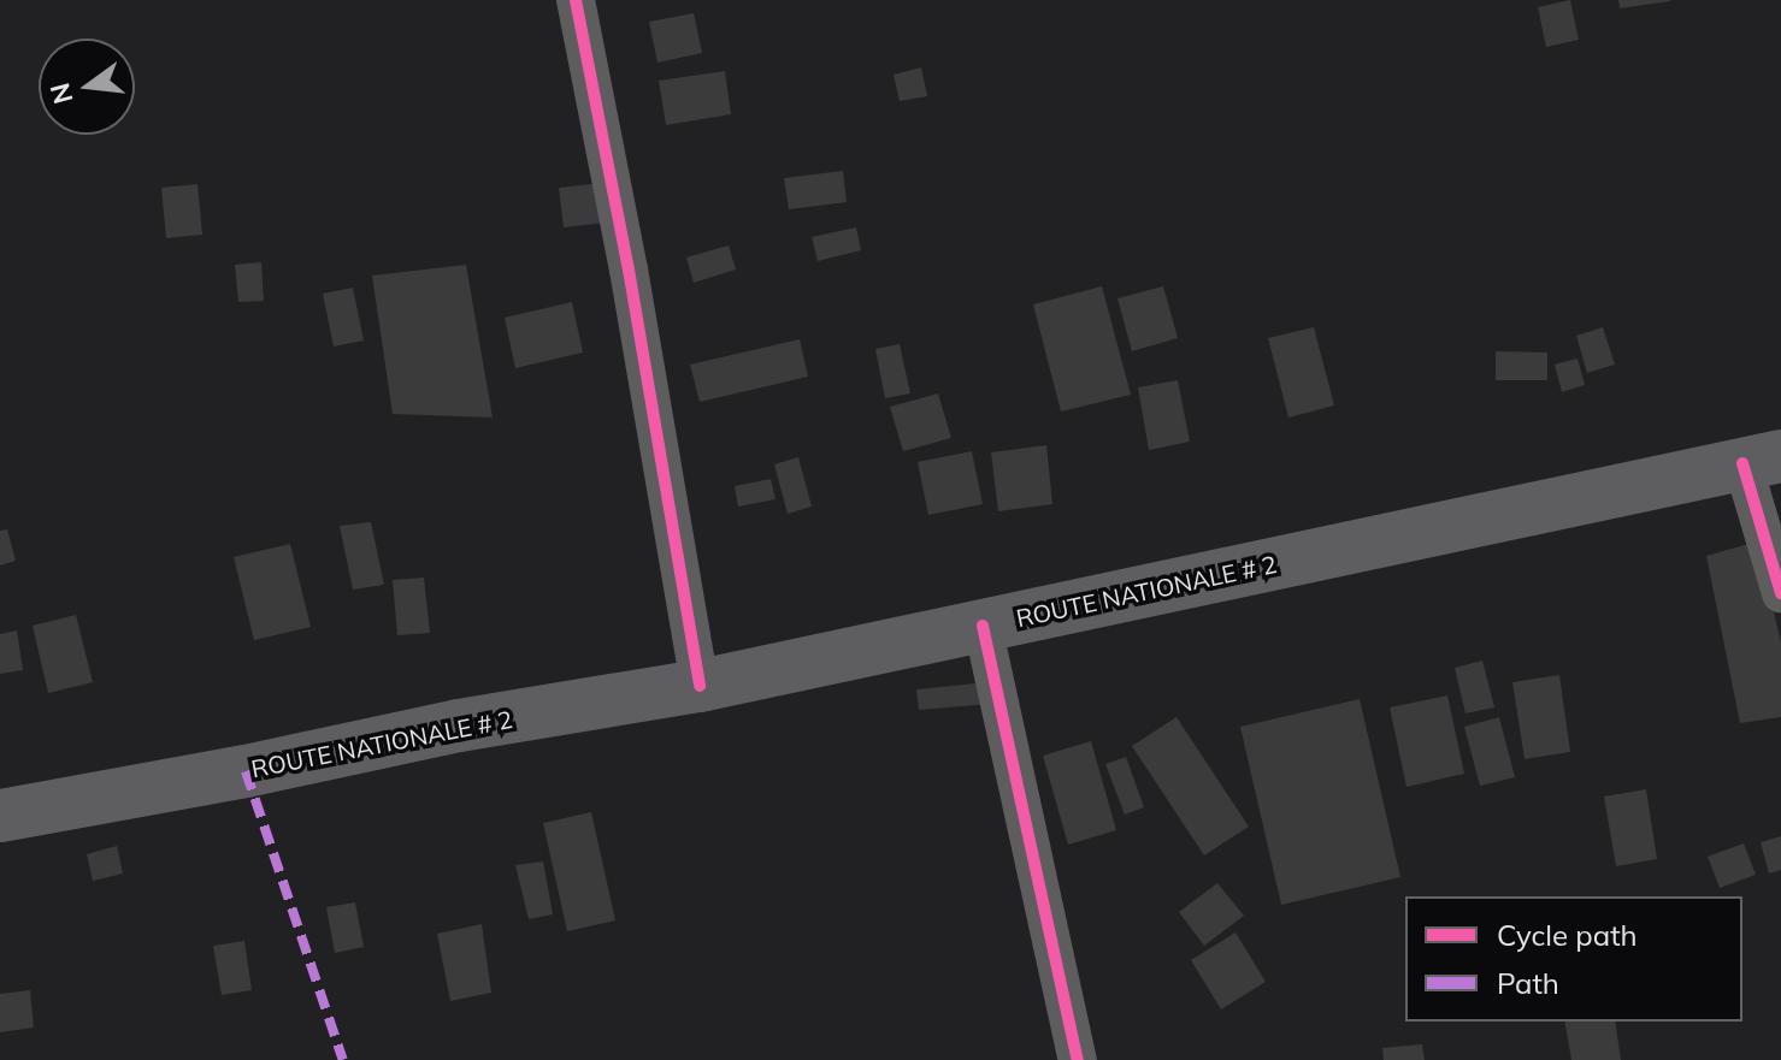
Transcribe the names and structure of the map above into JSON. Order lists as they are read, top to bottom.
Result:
{
  "streets": {
    "main road": ["ROUTE NATIONALE # 2"]
  },
  "legend": ["Cycle path", "Path"],
  "north": "left"
}
